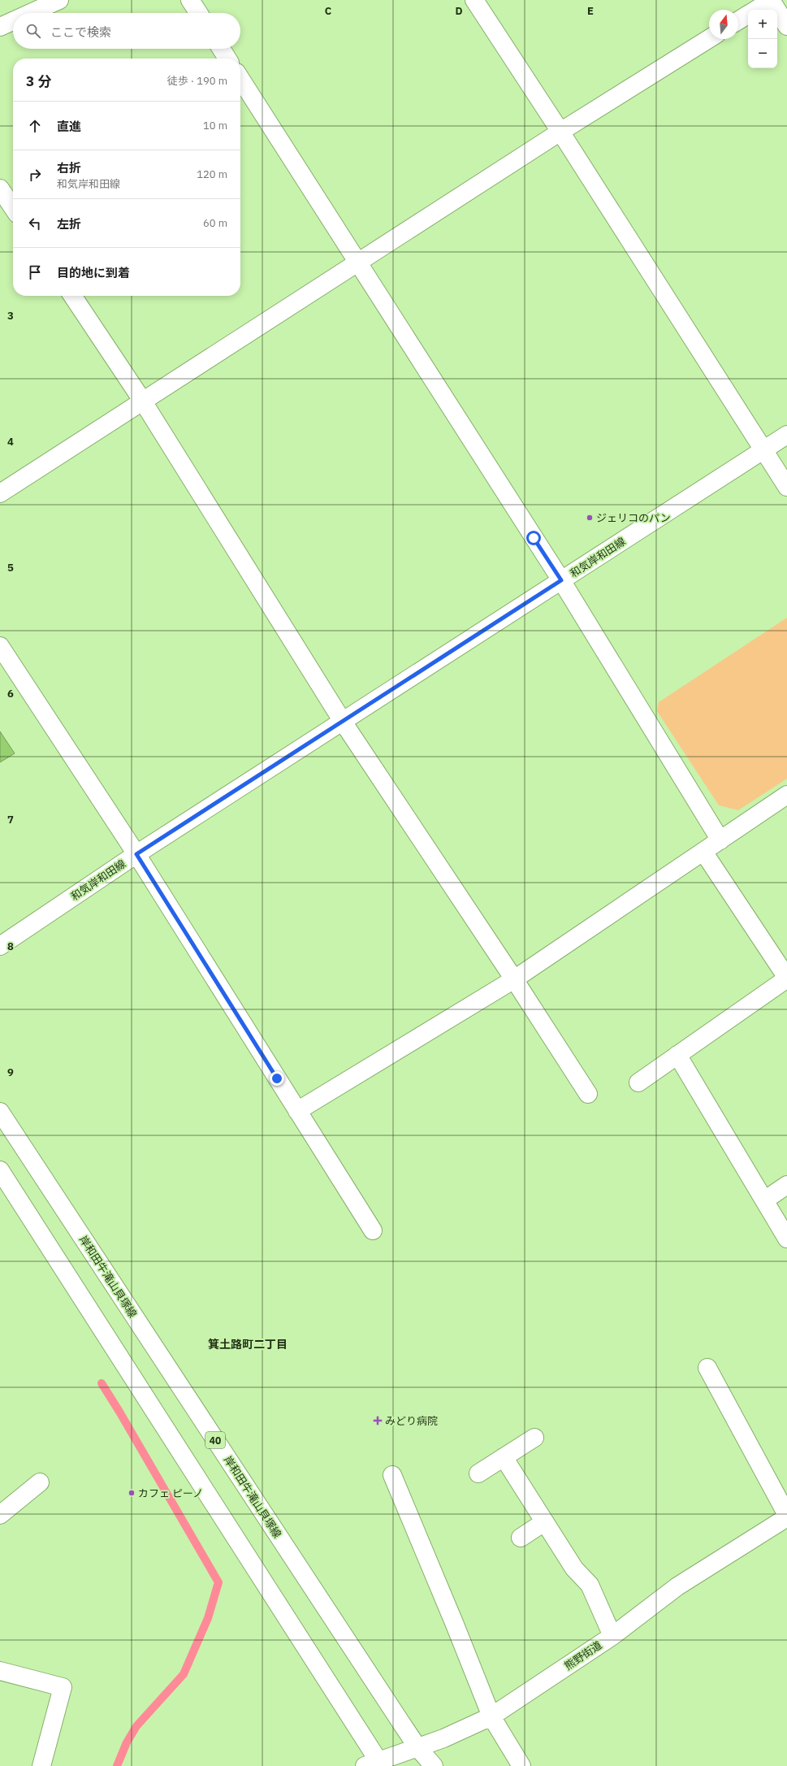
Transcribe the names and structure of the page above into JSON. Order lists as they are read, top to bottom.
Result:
{
  "streets": {
    "street": [
      "和気岸和田線",
      "岸和田牛滝山貝塚線",
      "40",
      "熊野街道"
    ]
  },
  "crossings": [
    ["岸和田牛滝山貝塚線", "熊野街道"]
  ],
  "districts": ["箕土路町二丁目"],
  "places": {
    "other": ["ジェリコのパン", "カフェ ピーノ"],
    "health": ["みどり病院"]
  },
  "north": "top",
  "page": {
    "map_buttons": ["+", "−"],
    "search": "ここで検索",
    "heading": ["3 分", "徒歩 · 190 m"],
    "list": [
      ["直進", "10 m"],
      ["右折", "和気岸和田線", "120 m"],
      ["左折", "60 m"],
      "目的地に到着"
    ]
  },
  "grid": {
    "columns": ["C", "D", "E"],
    "rows": [
      "3",
      "4",
      "5",
      "6",
      "7",
      "8",
      "9"
    ]
  }
}
